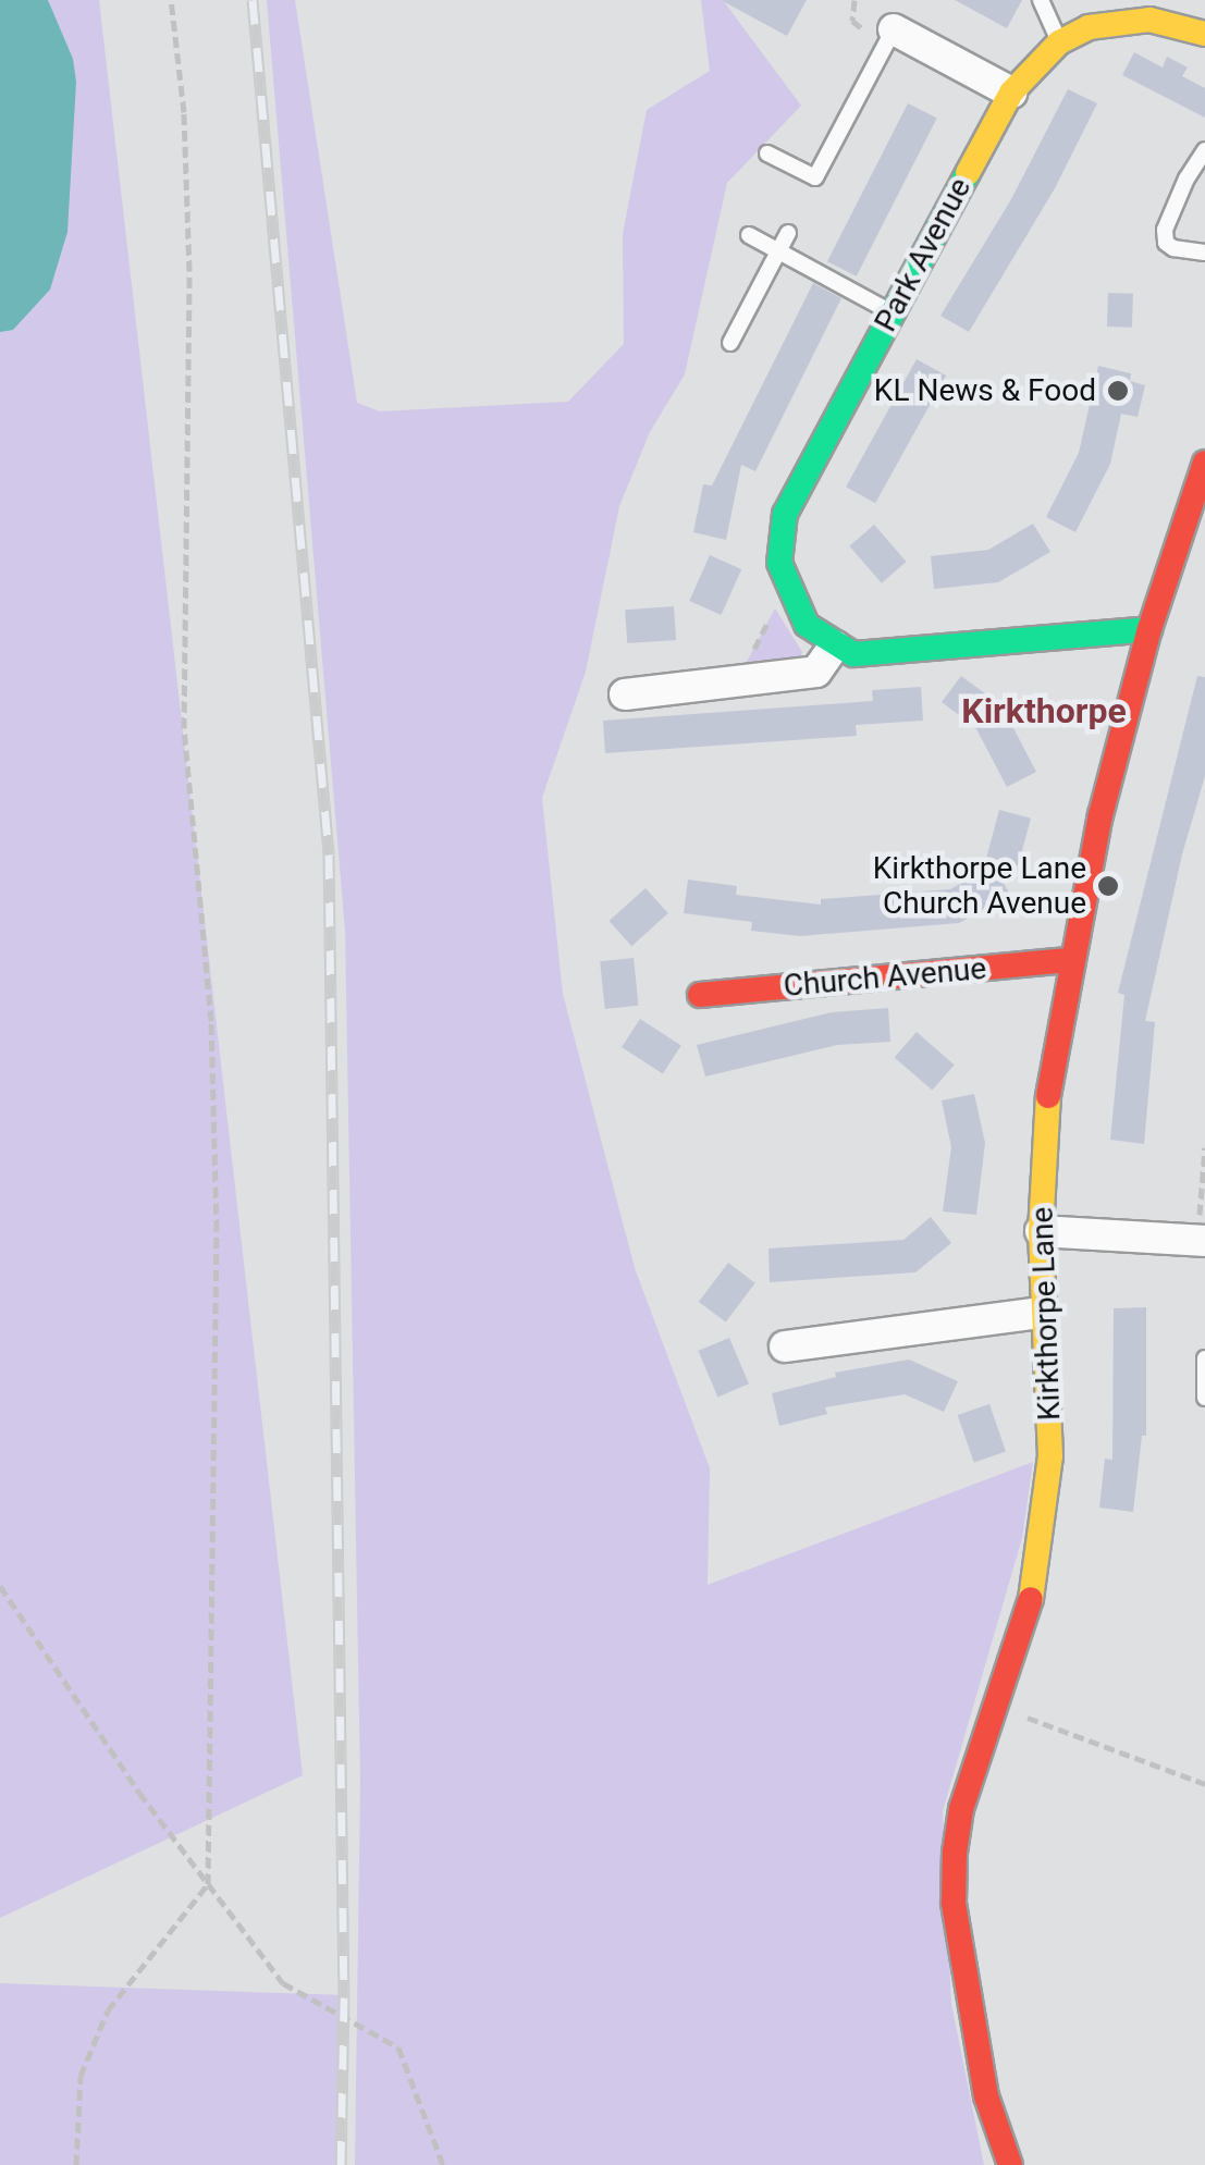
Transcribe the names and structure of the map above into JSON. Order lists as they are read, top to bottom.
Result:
{
  "streets": {
    "street": ["Park Avenue", "Church Avenue", "Kirkthorpe Lane"]
  },
  "crossings": [
    ["Church Avenue", "Kirkthorpe Lane"]
  ],
  "districts": ["Kirkthorpe"],
  "places": ["KL News & Food", "Kirkthorpe Lane Church Avenue"]
}
